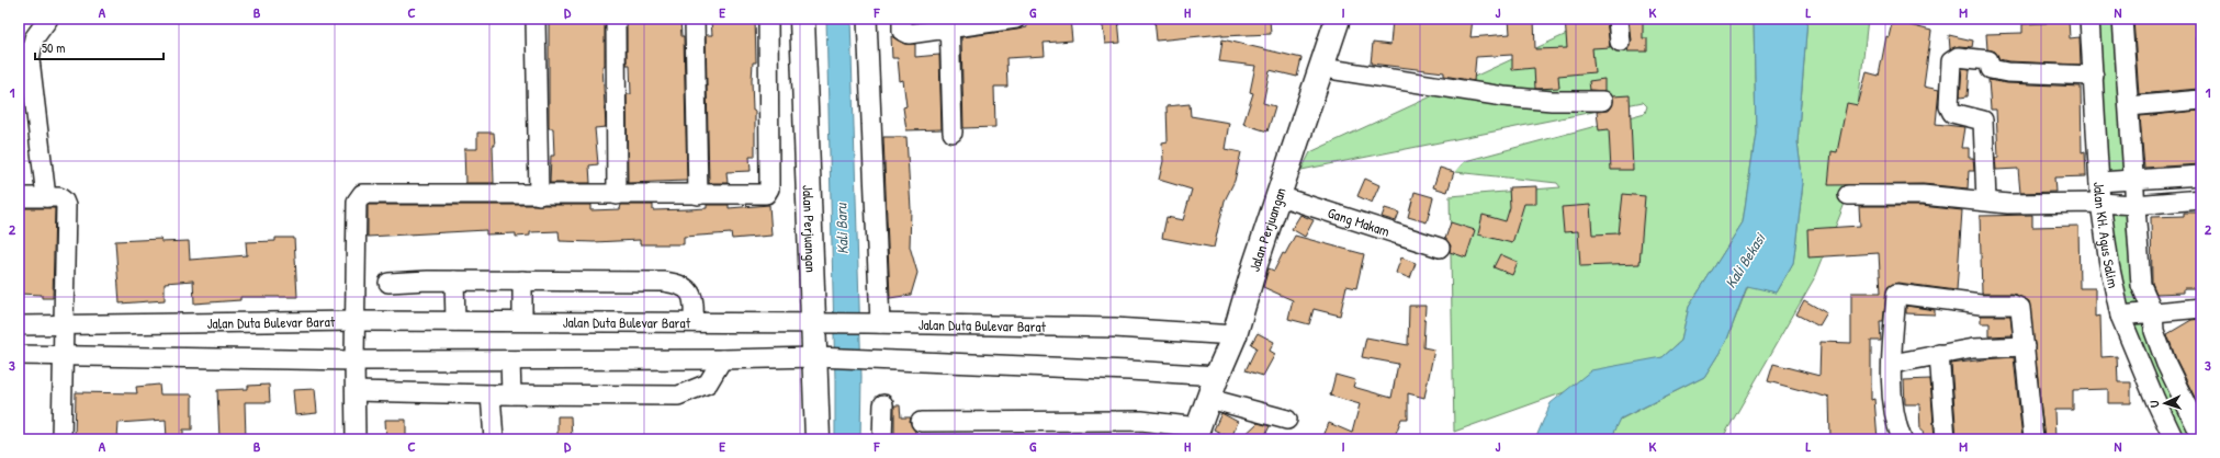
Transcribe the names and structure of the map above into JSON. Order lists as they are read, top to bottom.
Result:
{
  "streets": {
    "main road": ["Jalan Perjuangan"],
    "street": ["Gang Makam", "Jalan KH. Agus Salim", "Jalan Duta Bulevar Barat"]
  },
  "crossings": [
    ["Gang Makam", "Jalan Perjuangan"],
    ["Jalan Perjuangan", "Jalan Duta Bulevar Barat"]
  ],
  "water": ["Kali Baru", "Kali Bekasi"],
  "scale_bar": "50 m",
  "north": "left",
  "grid": {
    "columns": [
      "A",
      "B",
      "C",
      "D",
      "E",
      "F",
      "G",
      "H",
      "I",
      "J",
      "K",
      "L",
      "M",
      "N"
    ],
    "rows": ["1", "2", "3"]
  }
}
